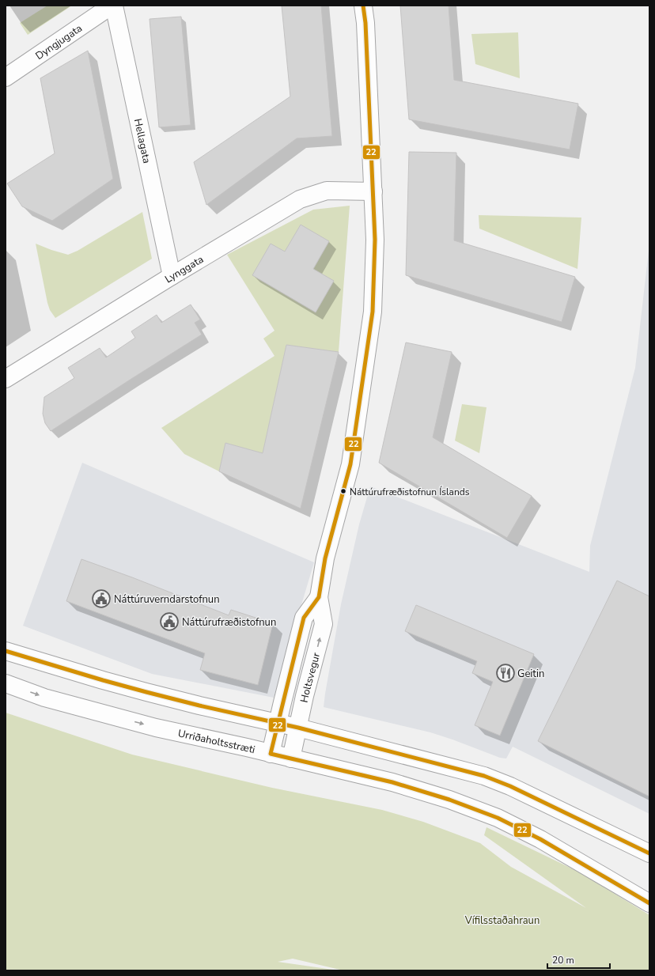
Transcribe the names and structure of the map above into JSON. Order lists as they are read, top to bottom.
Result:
{
  "streets": {
    "street": [
      "Dyngjugata",
      "Hellagata",
      "Lynggata",
      "Holtsvegur",
      "Urriðaholtsstræti"
    ]
  },
  "crossings": [
    ["Hellagata", "Lynggata"],
    ["Lynggata", "Holtsvegur"],
    ["Holtsvegur", "Urriðaholtsstræti"]
  ],
  "parks": ["Vífilsstaðahraun"],
  "places": {
    "other": ["Náttúrufræðistofnun Íslands"],
    "public building": ["Náttúruverndarstofnun", "Náttúrufræðistofnun"],
    "restaurant": ["Geitin"]
  },
  "lines": ["transit line 22"],
  "scale_bar": "20 m"
}
